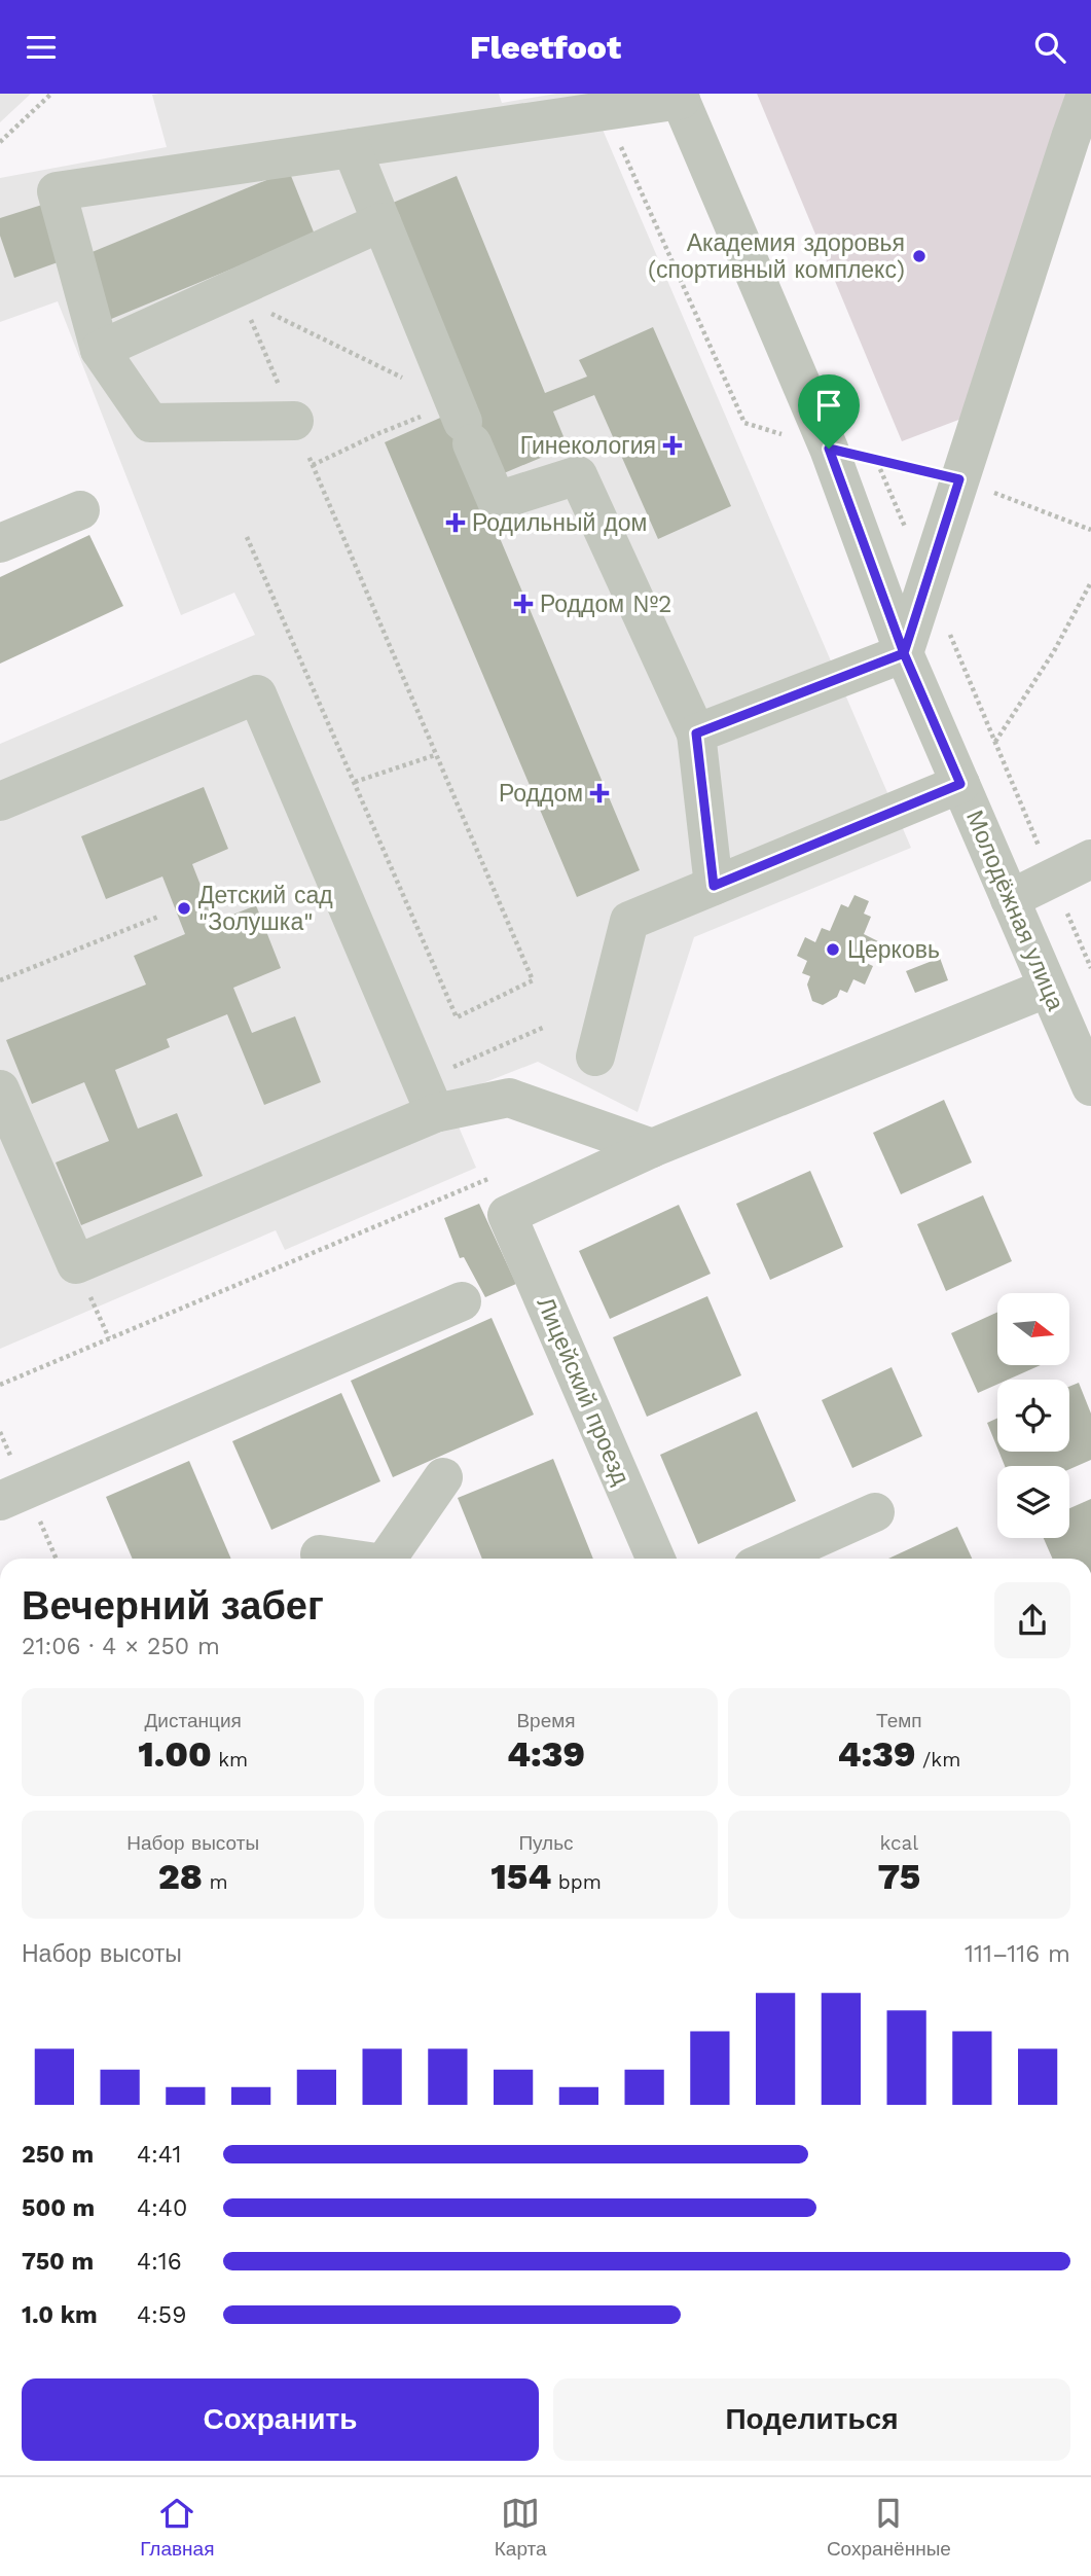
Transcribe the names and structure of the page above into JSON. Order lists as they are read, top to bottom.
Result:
{
  "streets": {
    "street": ["Молодёжная улица", "Лицейский проезд"]
  },
  "places": {
    "other": ["Академия здоровья (спортивный комплекс)", "Детский сад \"Золушка\"", "Церковь"],
    "health": [
      "Гинекология",
      "Родильный дом",
      "Роддом №2",
      "Роддом"
    ]
  },
  "north": "right",
  "page": {
    "header": "Fleetfoot",
    "heading": ["Вечерний забег", "21:06 · 4 × 250 m"],
    "stats": [
      ["Дистанция", "1.00 km"],
      ["Время", "4:39"],
      ["Темп", "4:39 /km"],
      ["Набор высоты", "28 m"],
      ["Пульс", "154 bpm"],
      ["kcal", "75"]
    ],
    "chart": ["Набор высоты", "111–116 m"],
    "list": [
      {
        "name": "250 m",
        "note": "4:41"
      },
      {
        "name": "500 m",
        "note": "4:40"
      },
      {
        "name": "750 m",
        "note": "4:16"
      },
      {
        "name": "1.0 km",
        "note": "4:59"
      }
    ],
    "buttons": ["Сохранить", "Поделиться"],
    "tabs": ["Главная", "Карта", "Сохранённые"]
  }
}
